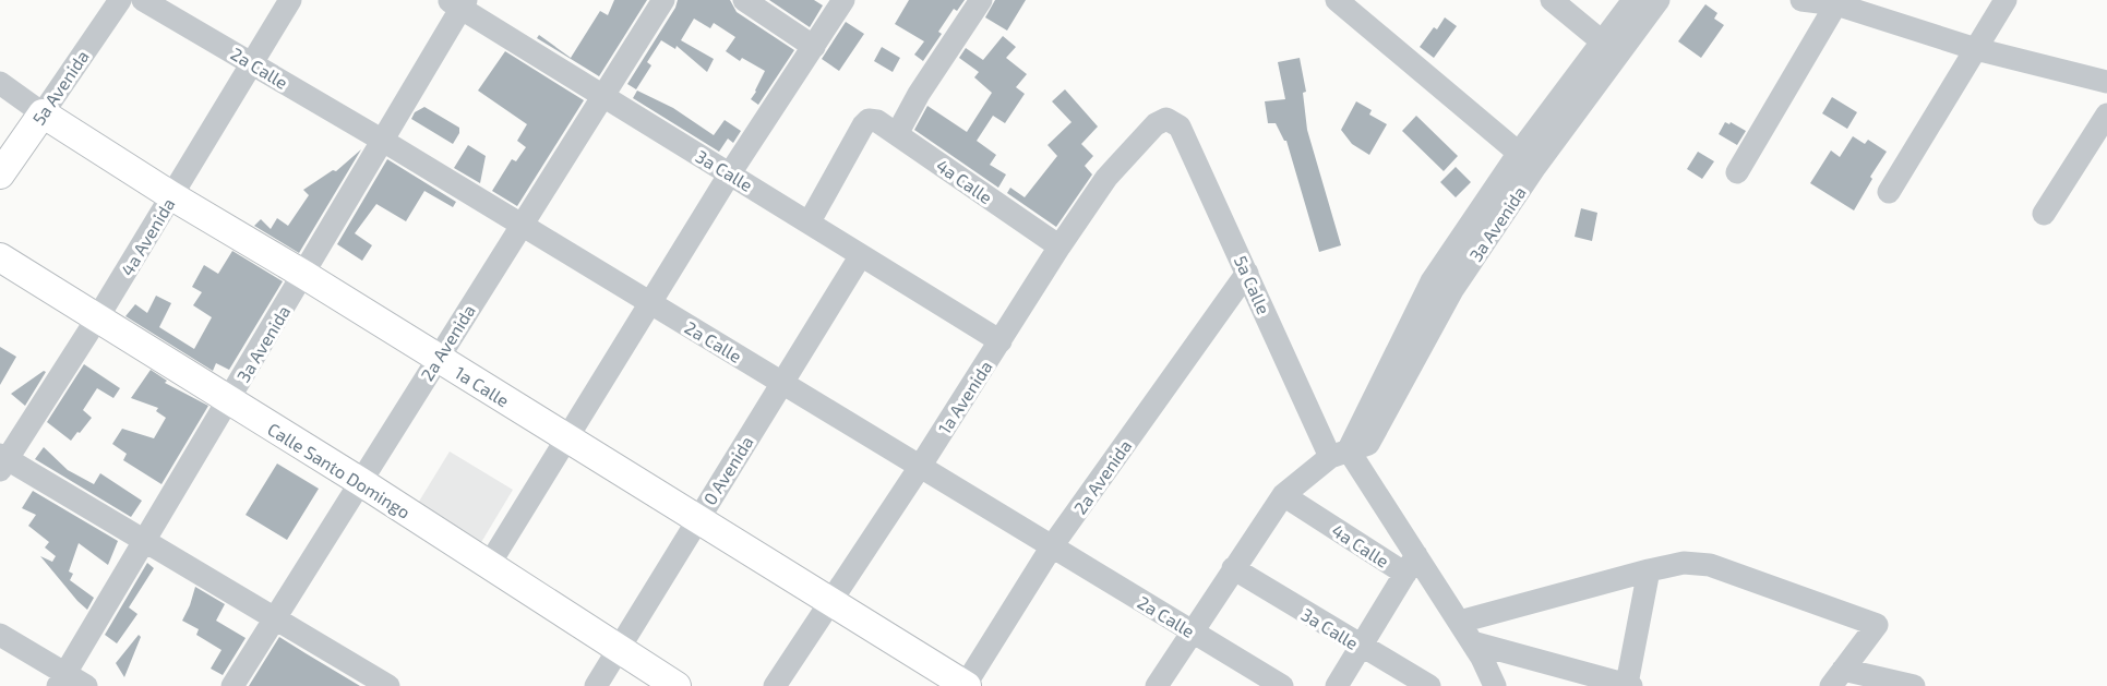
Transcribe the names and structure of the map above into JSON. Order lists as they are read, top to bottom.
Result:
{
  "streets": {
    "main road": ["5a Avenida", "1a Calle", "Calle Santo Domingo"],
    "street": [
      "2a Calle",
      "3a Calle",
      "4a Calle",
      "3a Avenida",
      "4a Avenida",
      "5a Calle",
      "2a Avenida",
      "1a Avenida",
      "0 Avenida"
    ]
  },
  "crossings": [
    ["2a Calle", "3a Avenida"],
    ["2a Calle", "4a Avenida"],
    ["2a Calle", "2a Avenida"],
    ["2a Calle", "1a Avenida"],
    ["2a Calle", "0 Avenida"],
    ["5a Avenida", "1a Calle"],
    ["3a Calle", "4a Calle"],
    ["3a Calle", "3a Avenida"],
    ["3a Calle", "2a Avenida"],
    ["3a Calle", "1a Avenida"],
    ["3a Calle", "0 Avenida"],
    ["4a Calle", "3a Avenida"],
    ["4a Calle", "5a Calle"],
    ["4a Calle", "1a Avenida"],
    ["3a Avenida", "5a Calle"],
    ["3a Avenida", "1a Calle"],
    ["3a Avenida", "Calle Santo Domingo"],
    ["4a Avenida", "1a Calle"],
    ["4a Avenida", "Calle Santo Domingo"],
    ["5a Calle", "2a Avenida"],
    ["5a Calle", "1a Avenida"],
    ["2a Avenida", "1a Calle"],
    ["2a Avenida", "Calle Santo Domingo"],
    ["1a Calle", "1a Avenida"],
    ["1a Calle", "0 Avenida"],
    ["Calle Santo Domingo", "0 Avenida"]
  ]
}
